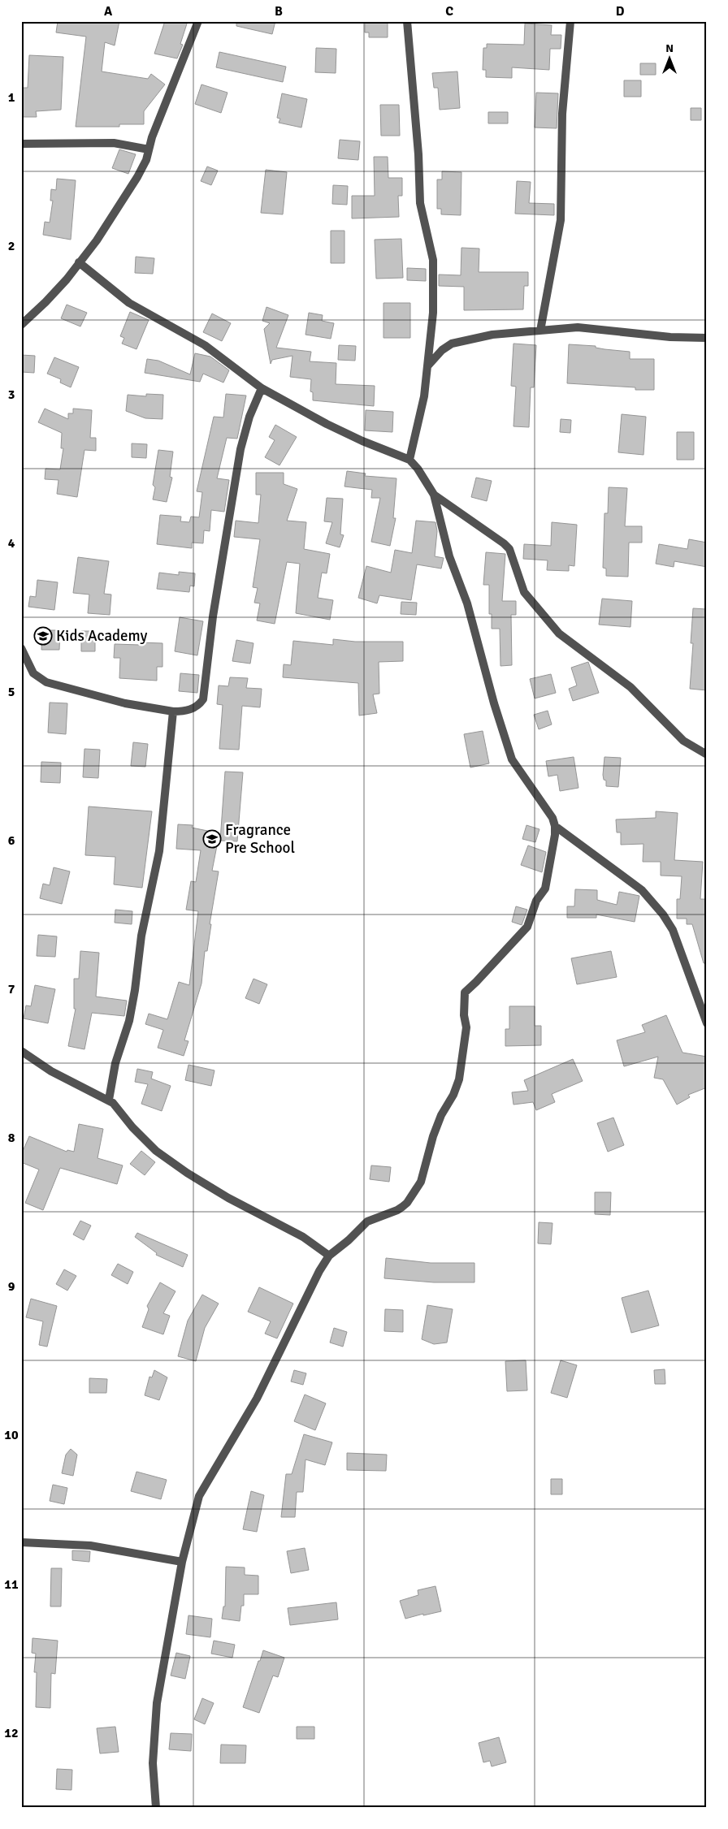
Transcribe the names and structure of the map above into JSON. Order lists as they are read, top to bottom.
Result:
{
  "places": {
    "school or university": ["Kids Academy", "Fragrance Pre School"]
  },
  "north": "top",
  "grid": {
    "columns": [
      "A",
      "B",
      "C",
      "D"
    ],
    "rows": [
      "1",
      "2",
      "3",
      "4",
      "5",
      "6",
      "7",
      "8",
      "9",
      "10",
      "11",
      "12"
    ]
  }
}
